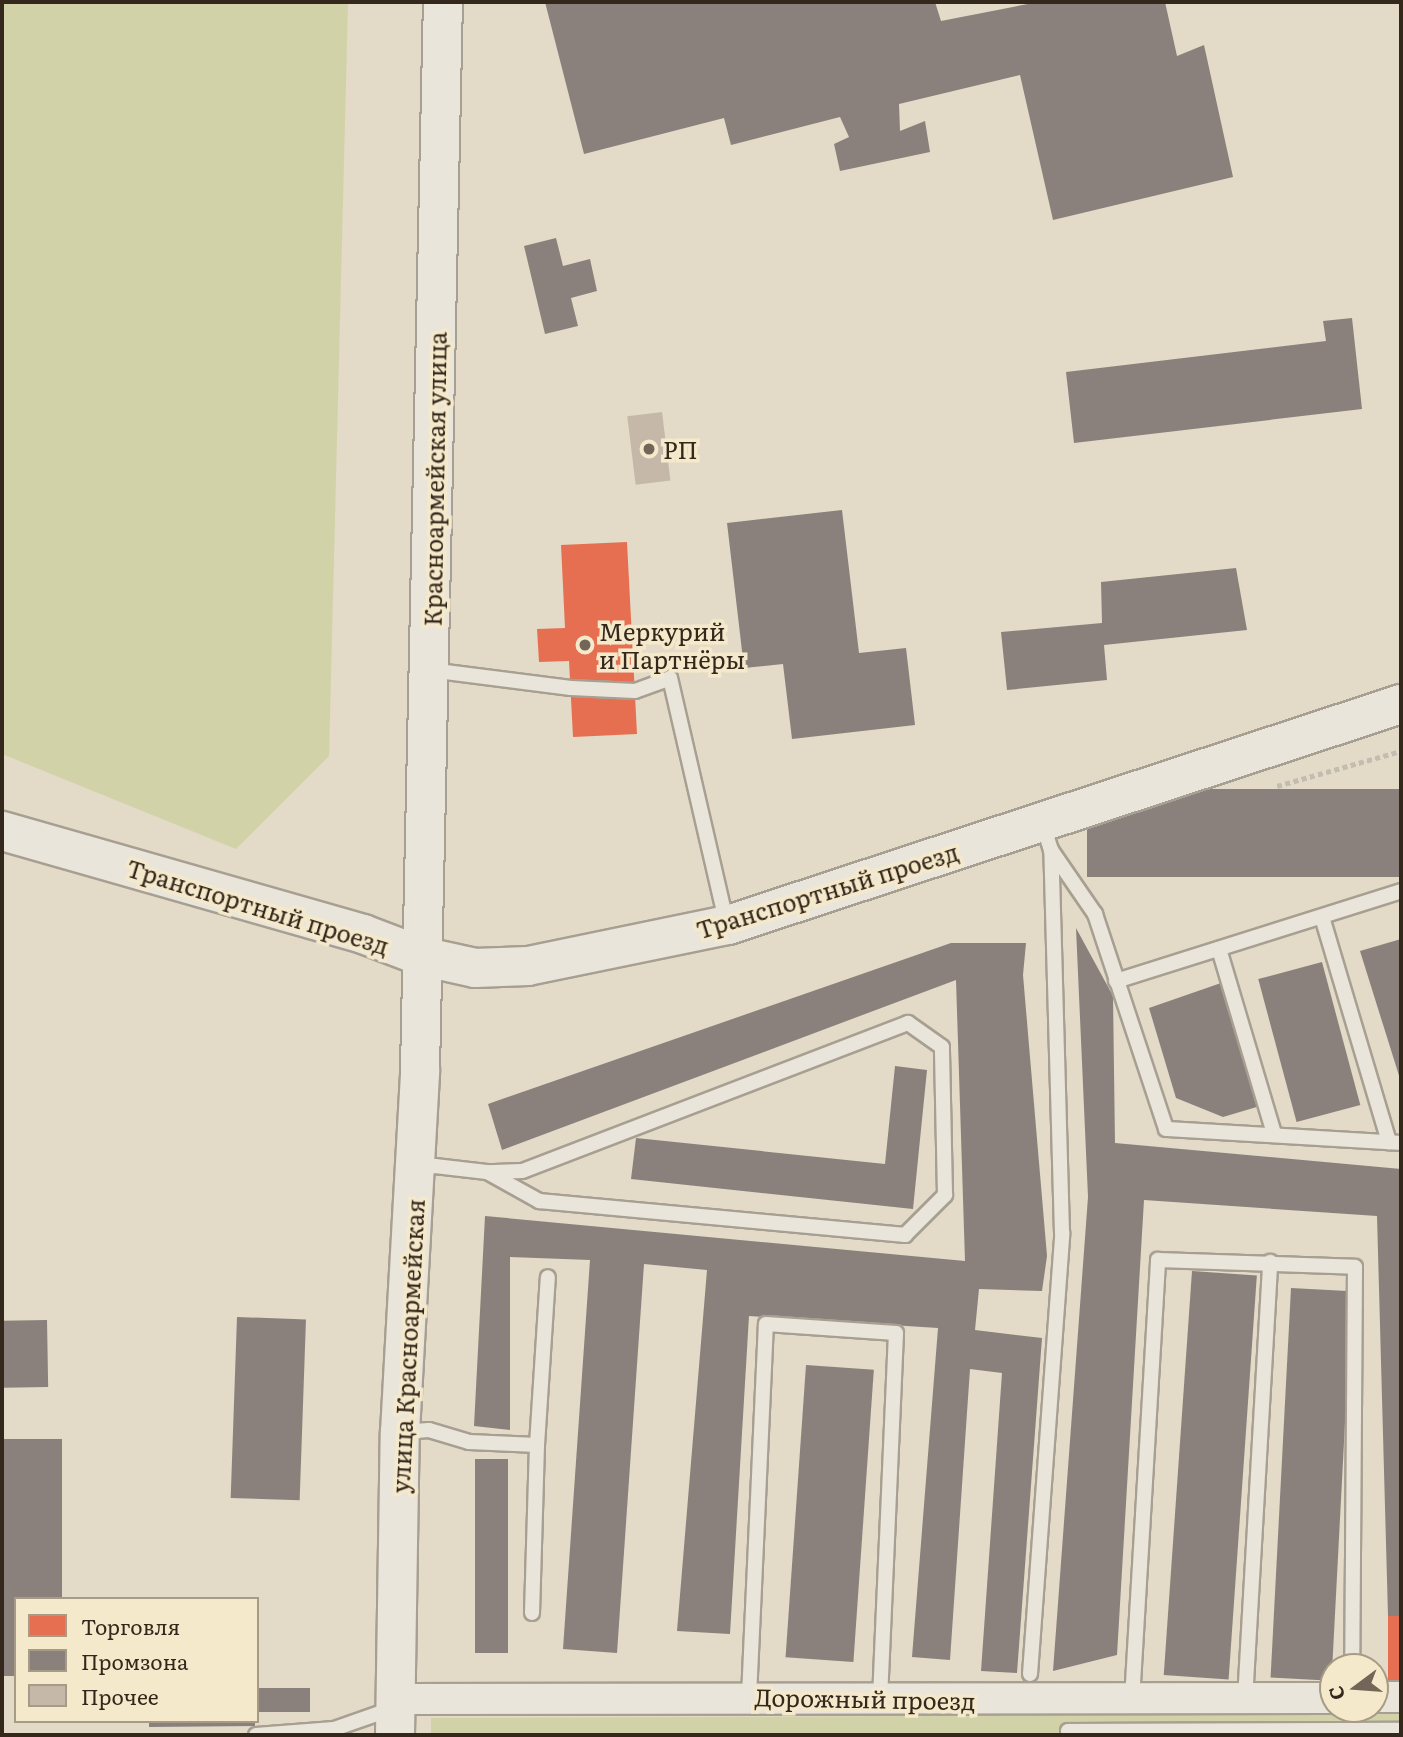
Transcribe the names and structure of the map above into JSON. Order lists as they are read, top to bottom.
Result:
{
  "streets": {
    "main road": ["Красноармейская улица", "Транспортный проезд", "улица Красноармейская"],
    "street": ["Дорожный проезд"]
  },
  "crossings": [
    ["Красноармейская улица", "Транспортный проезд"],
    ["Красноармейская улица", "улица Красноармейская"],
    ["Транспортный проезд", "улица Красноармейская"],
    ["улица Красноармейская", "Дорожный проезд"]
  ],
  "places": ["РП", "Меркурий и Партнёры"],
  "legend": ["Торговля", "Промзона", "Прочее"],
  "north": "left"
}
